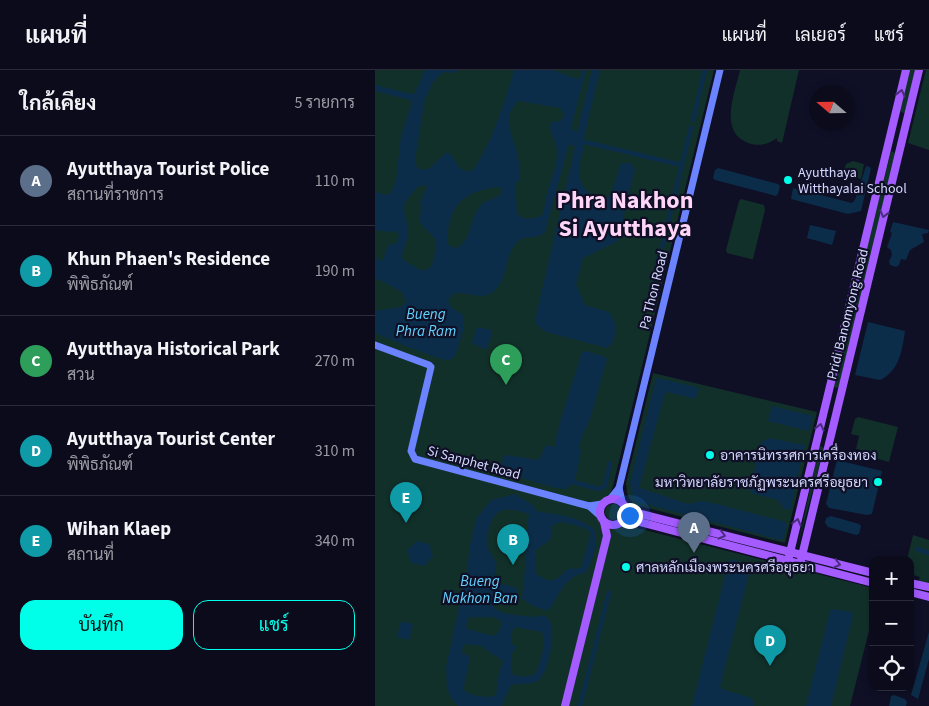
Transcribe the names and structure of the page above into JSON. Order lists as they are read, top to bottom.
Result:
{
  "streets": {
    "main road": ["Pridi Banomyong Road"],
    "street": ["Pa Thon Road", "Si Sanphet Road"]
  },
  "crossings": [
    ["Pa Thon Road", "Si Sanphet Road"]
  ],
  "districts": ["Phra Nakhon Si Ayutthaya"],
  "water": ["Bueng Phra Ram", "Bueng Nakhon Ban"],
  "places": [
    "Ayutthaya Witthayalai School",
    "อาคารนิทรรศการเครื่องทอง",
    "มหาวิทยาลัยราชภัฏพระนครศรีอยุธยา",
    "ศาลหลักเมืองพระนครศรีอยุธยา"
  ],
  "north": "left",
  "page": {
    "header": "แผนที่",
    "nav": ["แผนที่", "เลเยอร์", "แชร์"],
    "heading": ["ใกล้เคียง", "5 รายการ"],
    "list": [
      {
        "mark": "A",
        "name": "Ayutthaya Tourist Police",
        "note": "สถานที่ราชการ",
        "value": "110 m"
      },
      {
        "mark": "B",
        "name": "Khun Phaen's Residence",
        "note": "พิพิธภัณฑ์",
        "value": "190 m"
      },
      {
        "mark": "C",
        "name": "Ayutthaya Historical Park",
        "note": "สวน",
        "value": "270 m"
      },
      {
        "mark": "D",
        "name": "Ayutthaya Tourist Center",
        "note": "พิพิธภัณฑ์",
        "value": "310 m"
      },
      {
        "mark": "E",
        "name": "Wihan Klaep",
        "note": "สถานที่",
        "value": "340 m"
      }
    ],
    "pins": [
      "C",
      "E",
      "A",
      "B",
      "D"
    ],
    "map_buttons": ["+", "−"],
    "buttons": ["บันทึก", "แชร์"]
  }
}
